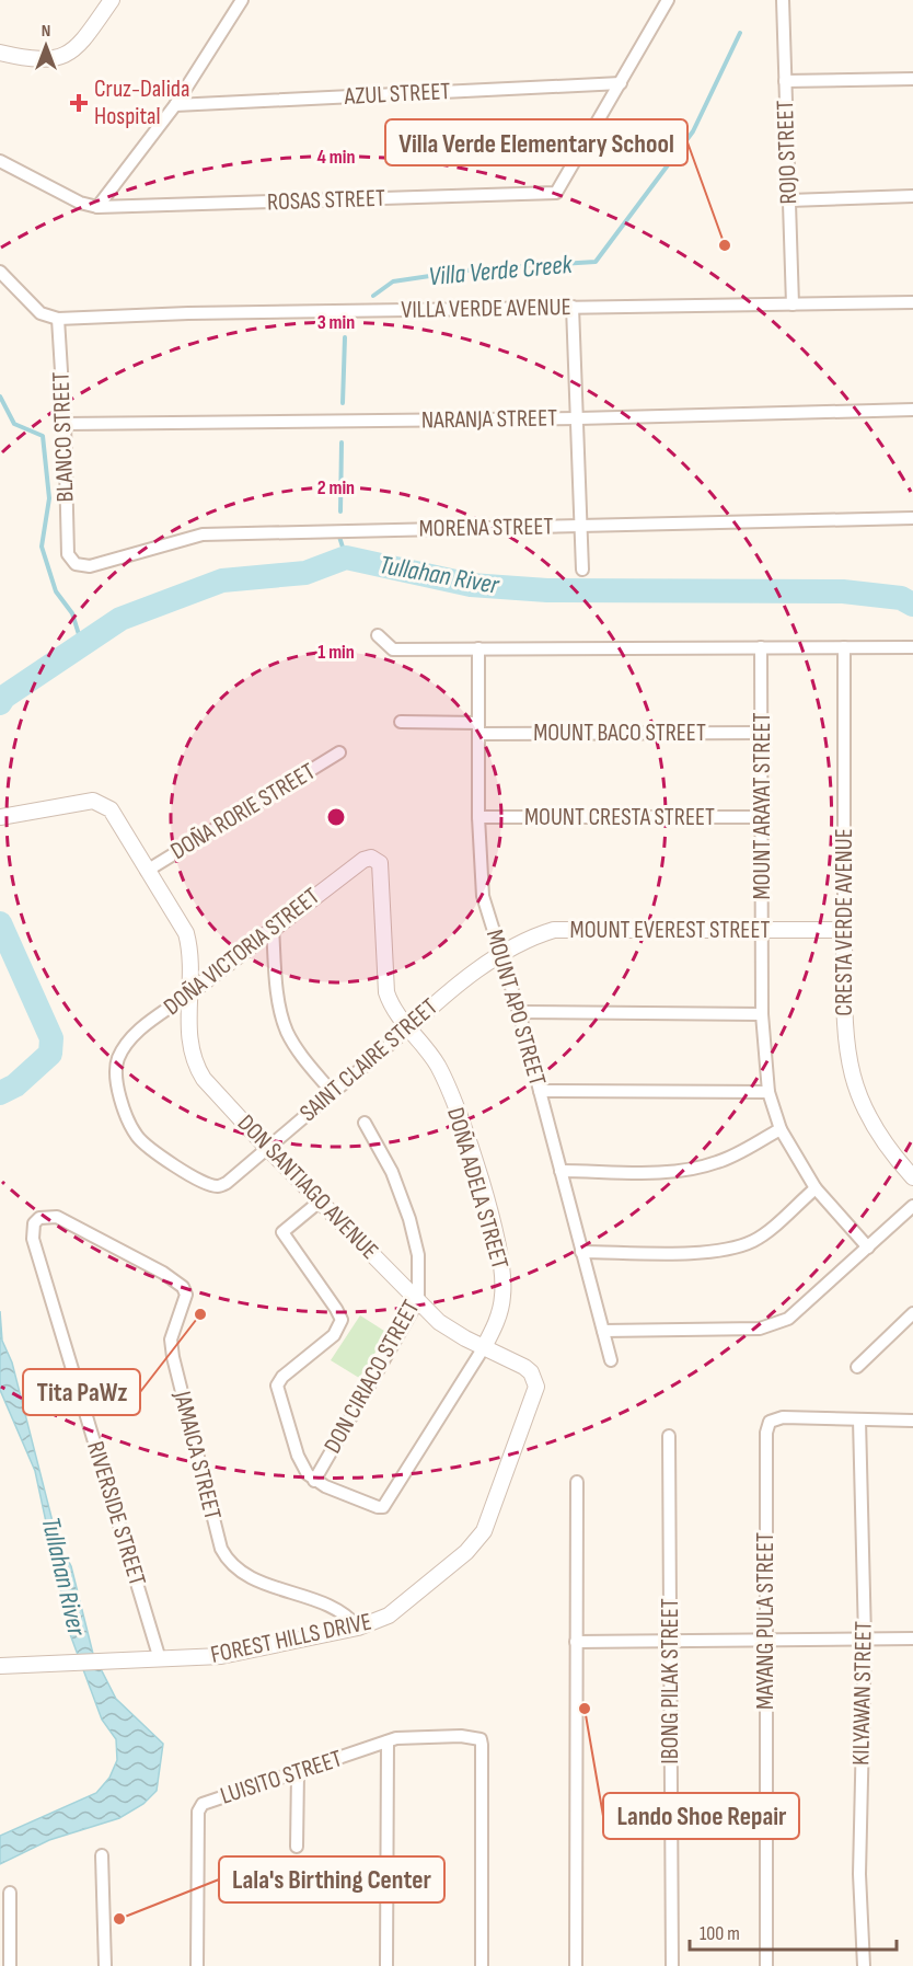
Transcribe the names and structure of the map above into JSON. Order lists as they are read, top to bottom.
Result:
{
  "streets": {
    "street": [
      "AZUL STREET",
      "ROJO STREET",
      "ROSAS STREET",
      "VILLA VERDE AVENUE",
      "NARANJA STREET",
      "BLANCO STREET",
      "MORENA STREET",
      "MOUNT BACO STREET",
      "MOUNT ARAYAT STREET",
      "DOÑA RORIE STREET",
      "MOUNT CRESTA STREET",
      "CRESTA VERDE AVENUE",
      "MOUNT EVEREST STREET",
      "DOÑA VICTORIA STREET",
      "MOUNT APO STREET",
      "SAINT CLAIRE STREET",
      "DON SANTIAGO AVENUE",
      "DOÑA ADELA STREET",
      "DON CIRIACO STREET",
      "JAMAICA STREET",
      "RIVERSIDE STREET",
      "MAYANG PULA STREET",
      "FOREST HILLS DRIVE",
      "IBONG PILAK STREET",
      "KILYAWAN STREET",
      "LUISITO STREET"
    ]
  },
  "crossings": [
    ["AZUL STREET", "ROSAS STREET"],
    ["ROJO STREET", "VILLA VERDE AVENUE"],
    ["VILLA VERDE AVENUE", "BLANCO STREET"],
    ["NARANJA STREET", "BLANCO STREET"],
    ["BLANCO STREET", "MORENA STREET"],
    ["MOUNT BACO STREET", "MOUNT ARAYAT STREET"],
    ["MOUNT BACO STREET", "MOUNT APO STREET"],
    ["MOUNT ARAYAT STREET", "MOUNT CRESTA STREET"],
    ["MOUNT ARAYAT STREET", "MOUNT EVEREST STREET"],
    ["DOÑA RORIE STREET", "DON SANTIAGO AVENUE"],
    ["MOUNT CRESTA STREET", "MOUNT APO STREET"],
    ["CRESTA VERDE AVENUE", "MOUNT EVEREST STREET"],
    ["MOUNT EVEREST STREET", "MOUNT APO STREET"],
    ["MOUNT EVEREST STREET", "SAINT CLAIRE STREET"],
    ["DOÑA VICTORIA STREET", "SAINT CLAIRE STREET"],
    ["DOÑA VICTORIA STREET", "DON SANTIAGO AVENUE"],
    ["DOÑA VICTORIA STREET", "DOÑA ADELA STREET"],
    ["MOUNT APO STREET", "SAINT CLAIRE STREET"],
    ["SAINT CLAIRE STREET", "DON SANTIAGO AVENUE"],
    ["SAINT CLAIRE STREET", "DOÑA ADELA STREET"],
    ["DON SANTIAGO AVENUE", "DOÑA ADELA STREET"],
    ["DON SANTIAGO AVENUE", "DON CIRIACO STREET"],
    ["DON SANTIAGO AVENUE", "FOREST HILLS DRIVE"],
    ["DOÑA ADELA STREET", "DON CIRIACO STREET"],
    ["DOÑA ADELA STREET", "FOREST HILLS DRIVE"],
    ["JAMAICA STREET", "RIVERSIDE STREET"],
    ["JAMAICA STREET", "FOREST HILLS DRIVE"],
    ["RIVERSIDE STREET", "FOREST HILLS DRIVE"],
    ["MAYANG PULA STREET", "KILYAWAN STREET"]
  ],
  "water": ["Villa Verde Creek", "Tullahan River"],
  "places": {
    "health": ["Cruz-Dalida Hospital"],
    "other": [
      "Villa Verde Elementary School",
      "Tita PaWz",
      "Lando Shoe Repair",
      "Lala's Birthing Center"
    ]
  },
  "scale_bar": "100 m",
  "north": "top",
  "rings": [
    "4 min",
    "3 min",
    "2 min",
    "1 min"
  ]
}
